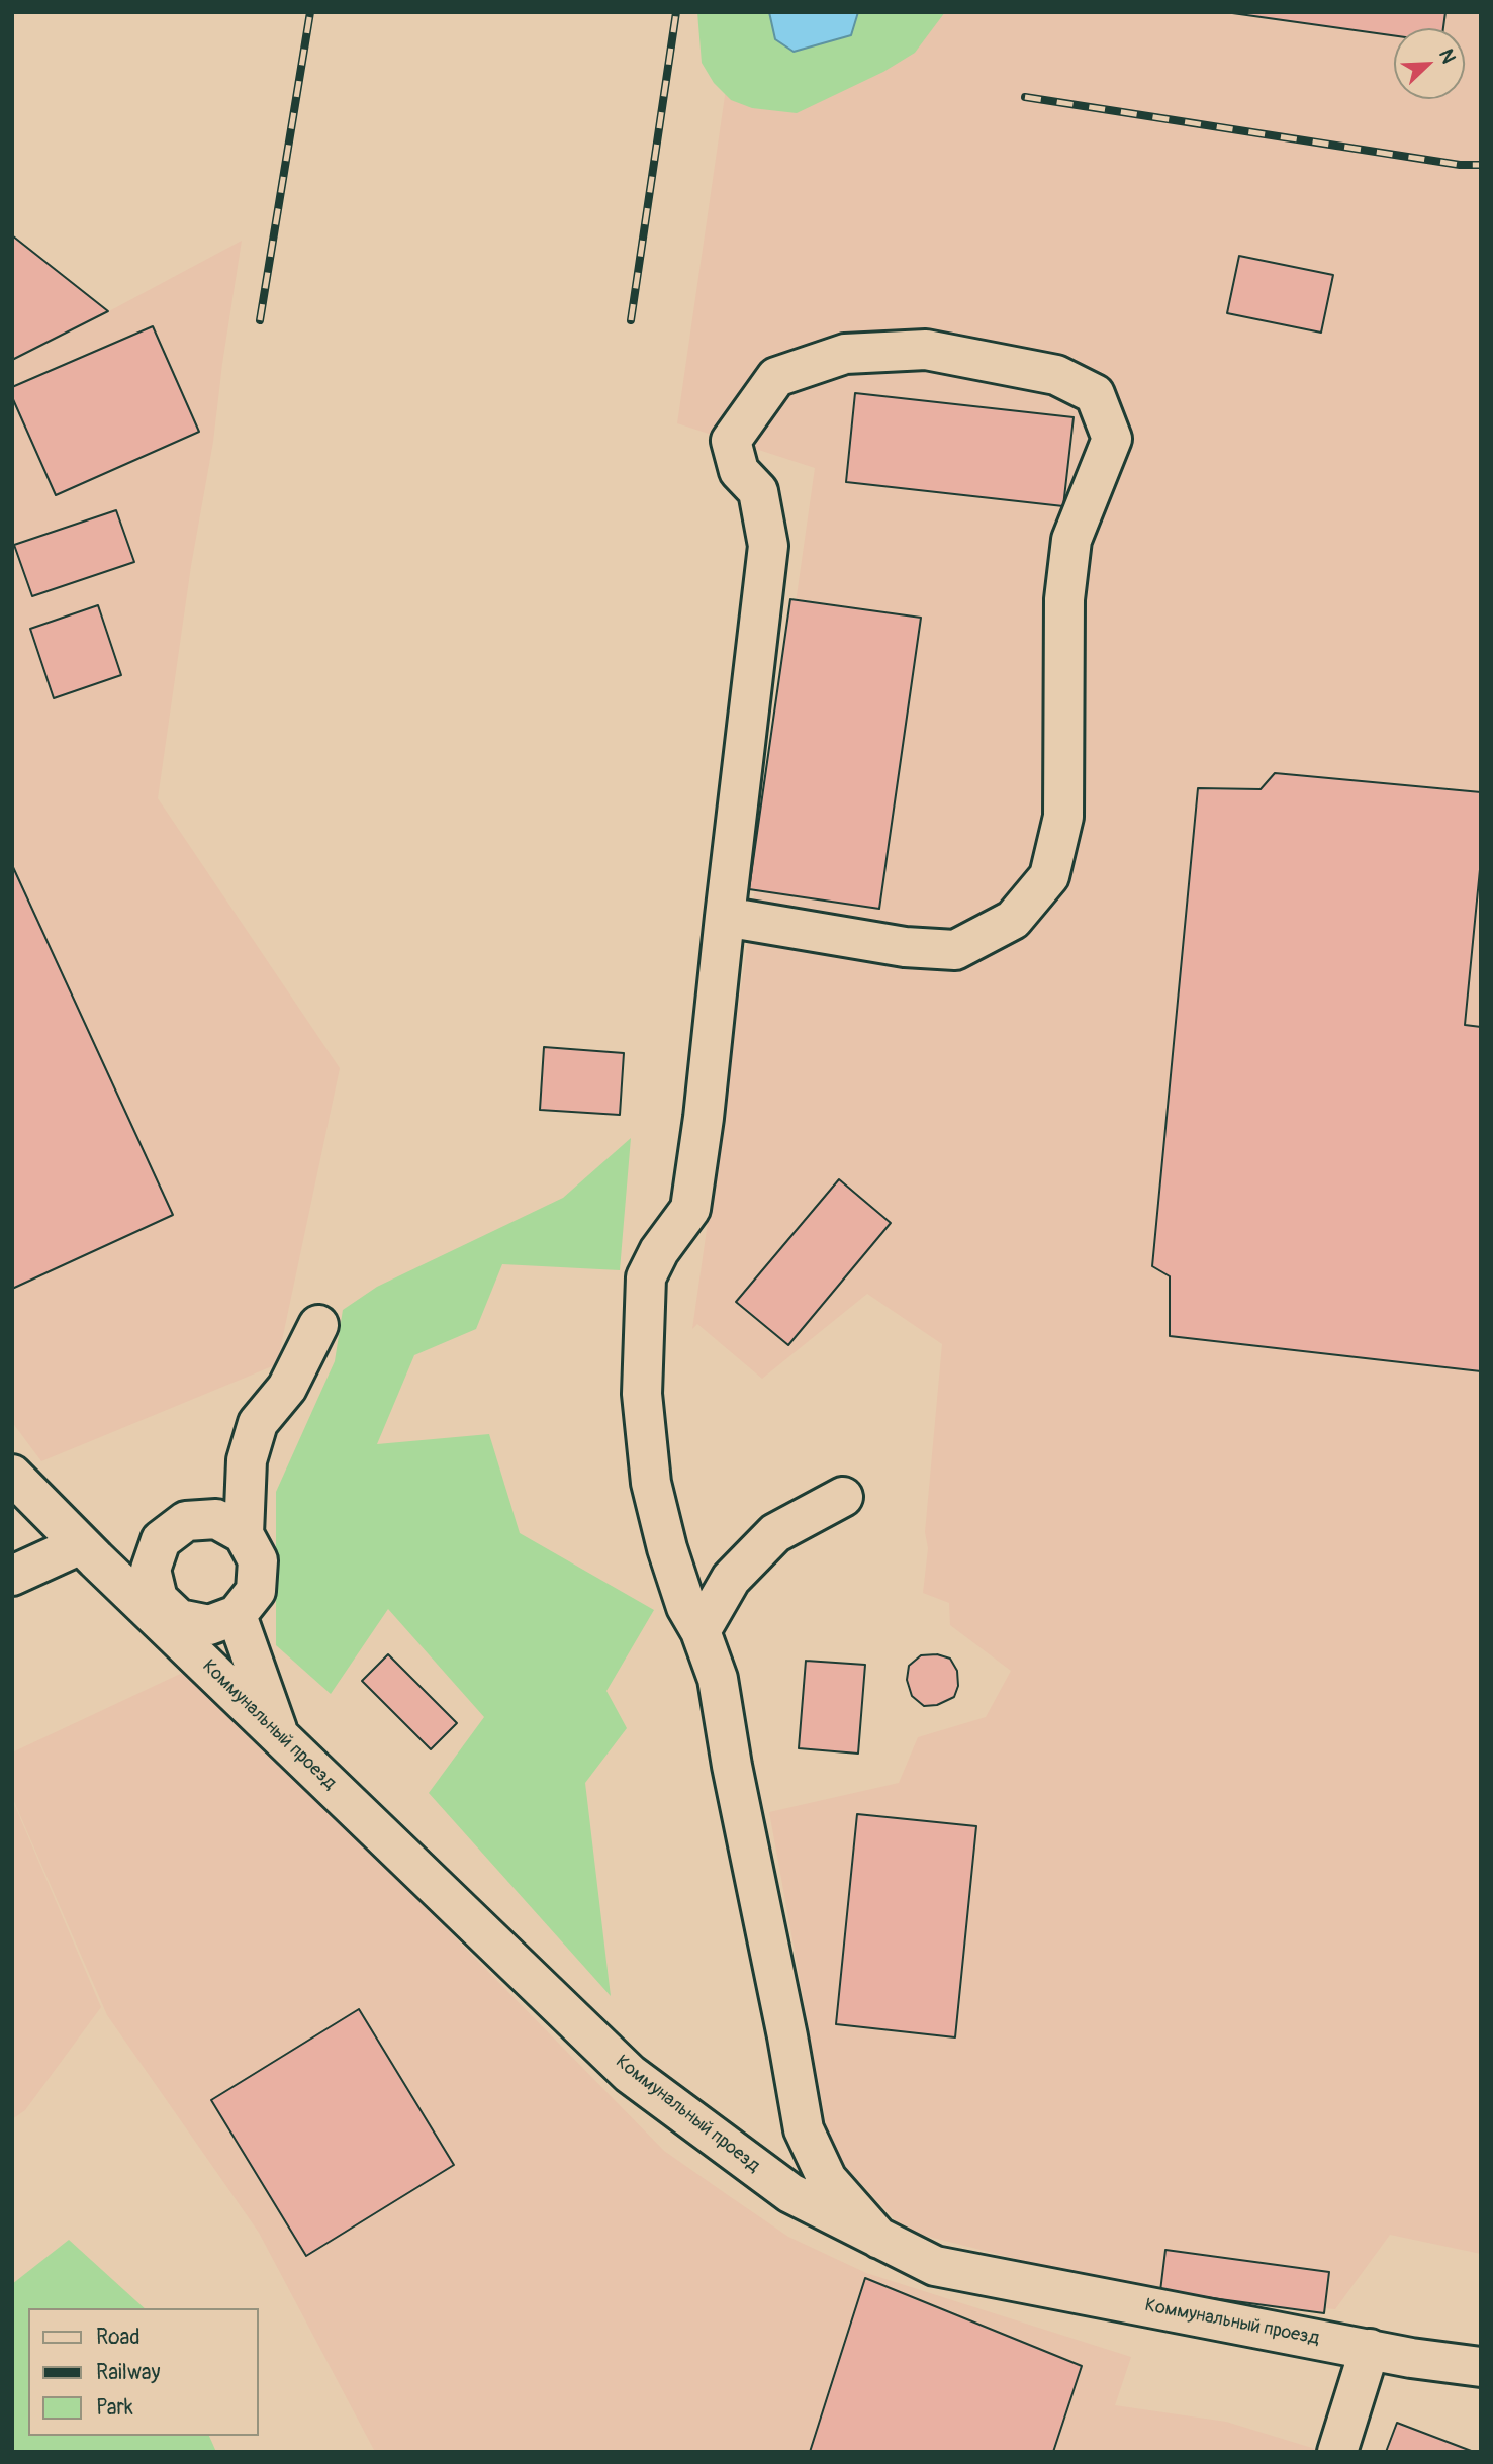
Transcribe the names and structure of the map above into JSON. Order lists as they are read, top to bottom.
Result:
{
  "streets": {
    "street": ["Коммунальный проезд"]
  },
  "legend": ["Road", "Railway", "Park"],
  "north": "top right"
}
